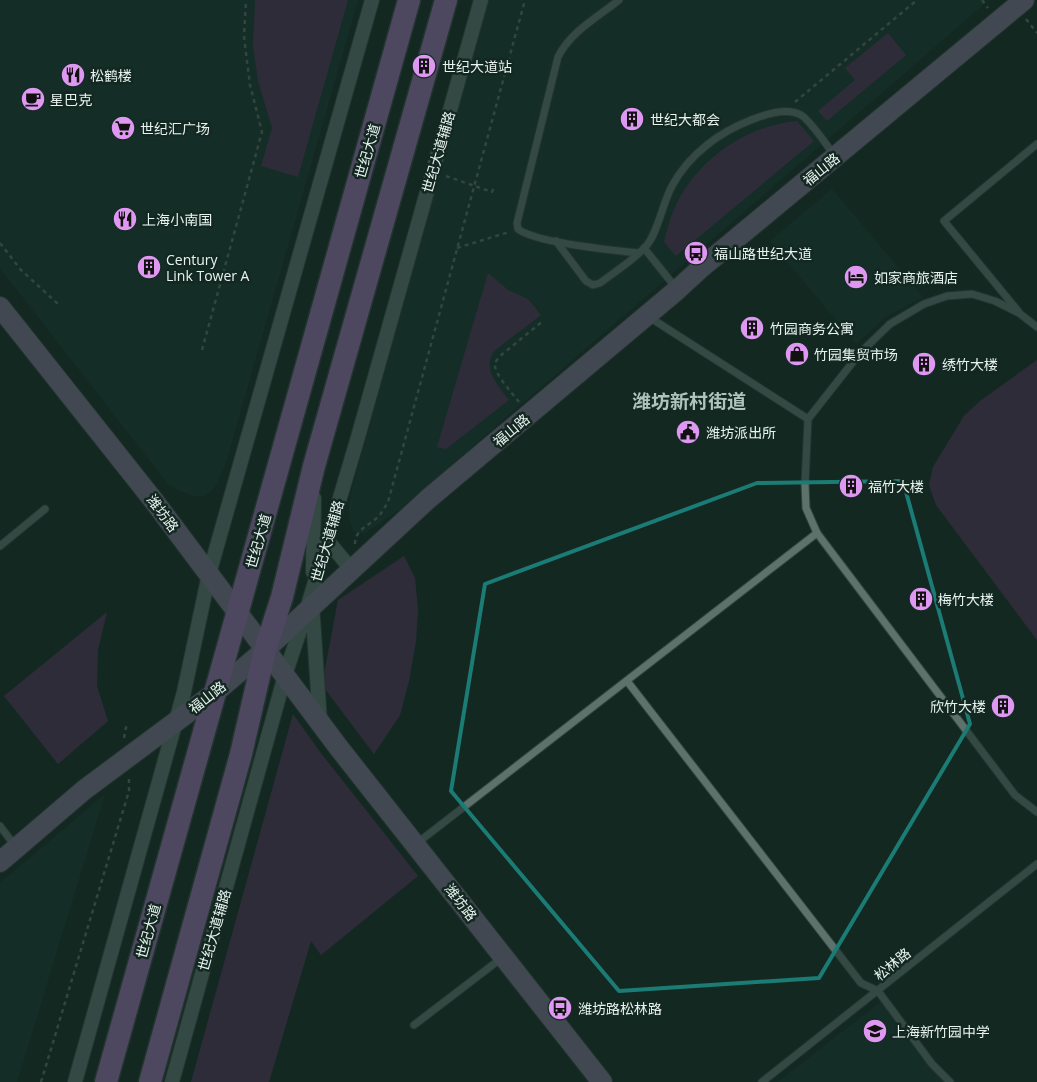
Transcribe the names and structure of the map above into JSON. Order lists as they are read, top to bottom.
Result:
{
  "streets": {
    "main road": ["世纪大道"],
    "street": ["世纪大道辅路", "福山路", "潍坊路"],
    "lane": ["松林路"]
  },
  "crossings": [
    ["世纪大道", "福山路"],
    ["世纪大道", "潍坊路"],
    ["世纪大道辅路", "福山路"],
    ["世纪大道辅路", "潍坊路"],
    ["福山路", "潍坊路"]
  ],
  "districts": ["潍坊新村街道"],
  "places": {
    "building": [
      "世纪大道站",
      "世纪大都会",
      "Century Link Tower A",
      "竹园商务公寓",
      "绣竹大楼",
      "福竹大楼",
      "梅竹大楼",
      "欣竹大楼"
    ],
    "restaurant": ["松鹤楼", "上海小南国"],
    "cafe": ["星巴克"],
    "supermarket": ["世纪汇广场"],
    "bus stop": ["福山路世纪大道", "潍坊路松林路"],
    "hotel": ["如家商旅酒店"],
    "shop": ["竹园集贸市场"],
    "public building": ["潍坊派出所"],
    "school or university": ["上海新竹园中学"]
  }
}
